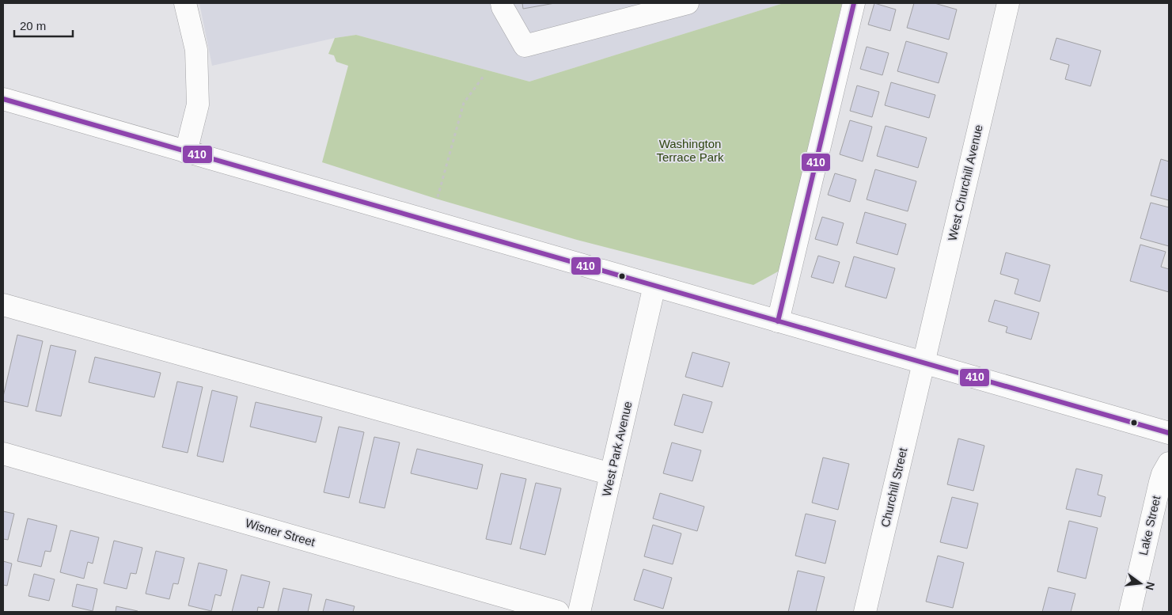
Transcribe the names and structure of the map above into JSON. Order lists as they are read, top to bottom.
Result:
{
  "streets": {
    "street": [
      "West Churchill Avenue",
      "West Park Avenue",
      "Churchill Street",
      "Lake Street",
      "Wisner Street"
    ]
  },
  "crossings": [
    ["West Churchill Avenue", "Churchill Street"]
  ],
  "parks": ["Washington Terrace Park"],
  "lines": ["transit line 410"],
  "scale_bar": "20 m",
  "north": "right"
}
